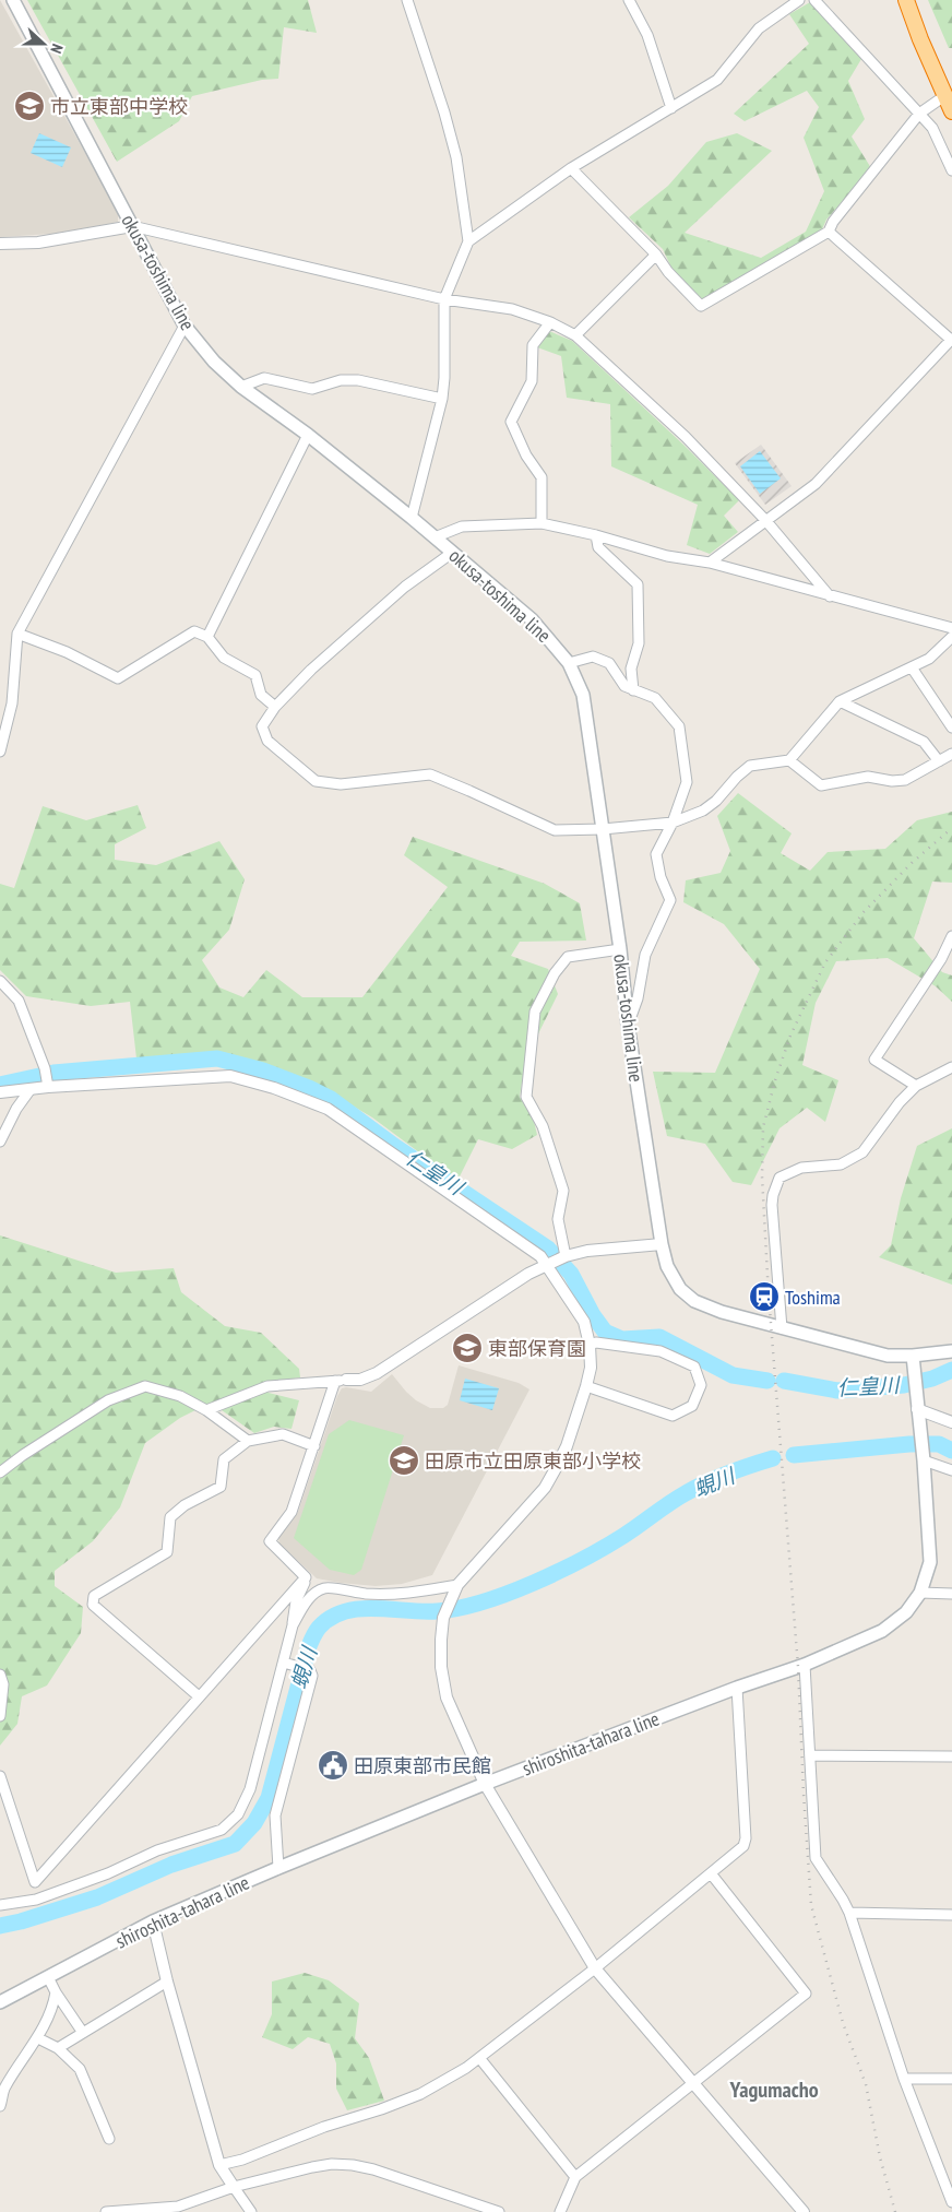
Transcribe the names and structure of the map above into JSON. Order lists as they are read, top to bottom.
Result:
{
  "streets": {
    "main road": ["okusa-toshima line", "shiroshita-tahara line"]
  },
  "crossings": [
    ["okusa-toshima line", "shiroshita-tahara line"]
  ],
  "districts": ["Yagumacho"],
  "water": ["仁皇川", "蜆川"],
  "places": {
    "school or university": ["市立東部中学校", "東部保育園", "田原市立田原東部小学校"],
    "station": ["Toshima"],
    "public building": ["田原東部市民館"]
  },
  "north": "right"
}
